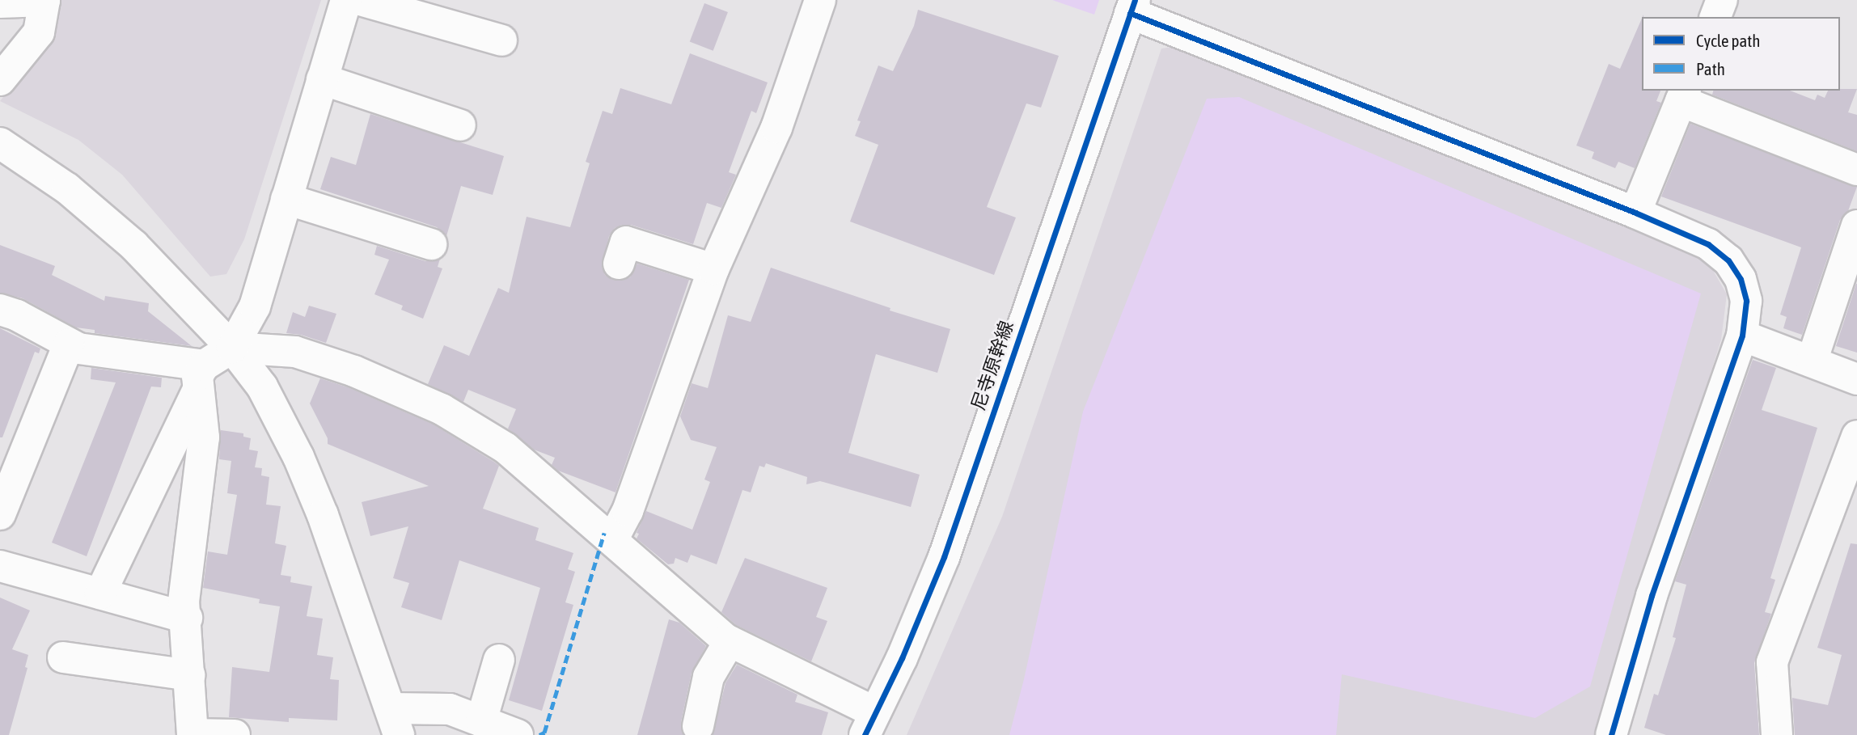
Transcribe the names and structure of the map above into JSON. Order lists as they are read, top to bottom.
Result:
{
  "streets": {
    "street": ["尼寺原幹線"]
  },
  "legend": ["Cycle path", "Path"]
}
